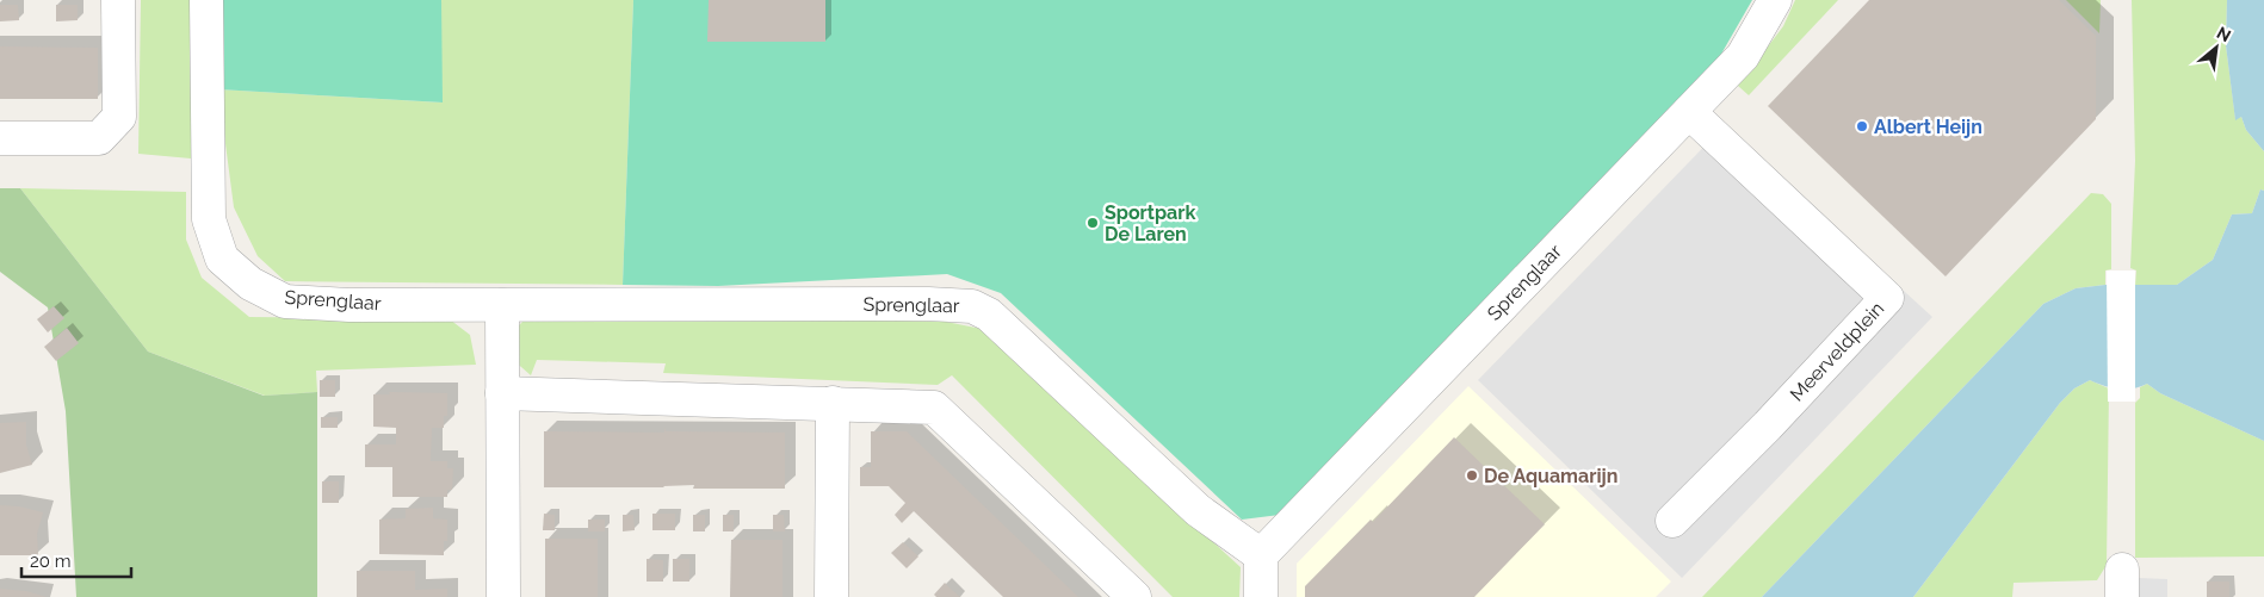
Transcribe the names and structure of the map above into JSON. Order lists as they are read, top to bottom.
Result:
{
  "streets": {
    "street": ["Sprenglaar", "Meerveldplein"]
  },
  "crossings": [
    ["Sprenglaar", "Meerveldplein"]
  ],
  "places": ["Albert Heijn", "Sportpark De Laren", "De Aquamarijn"],
  "scale_bar": "20 m",
  "north": "top right"
}
